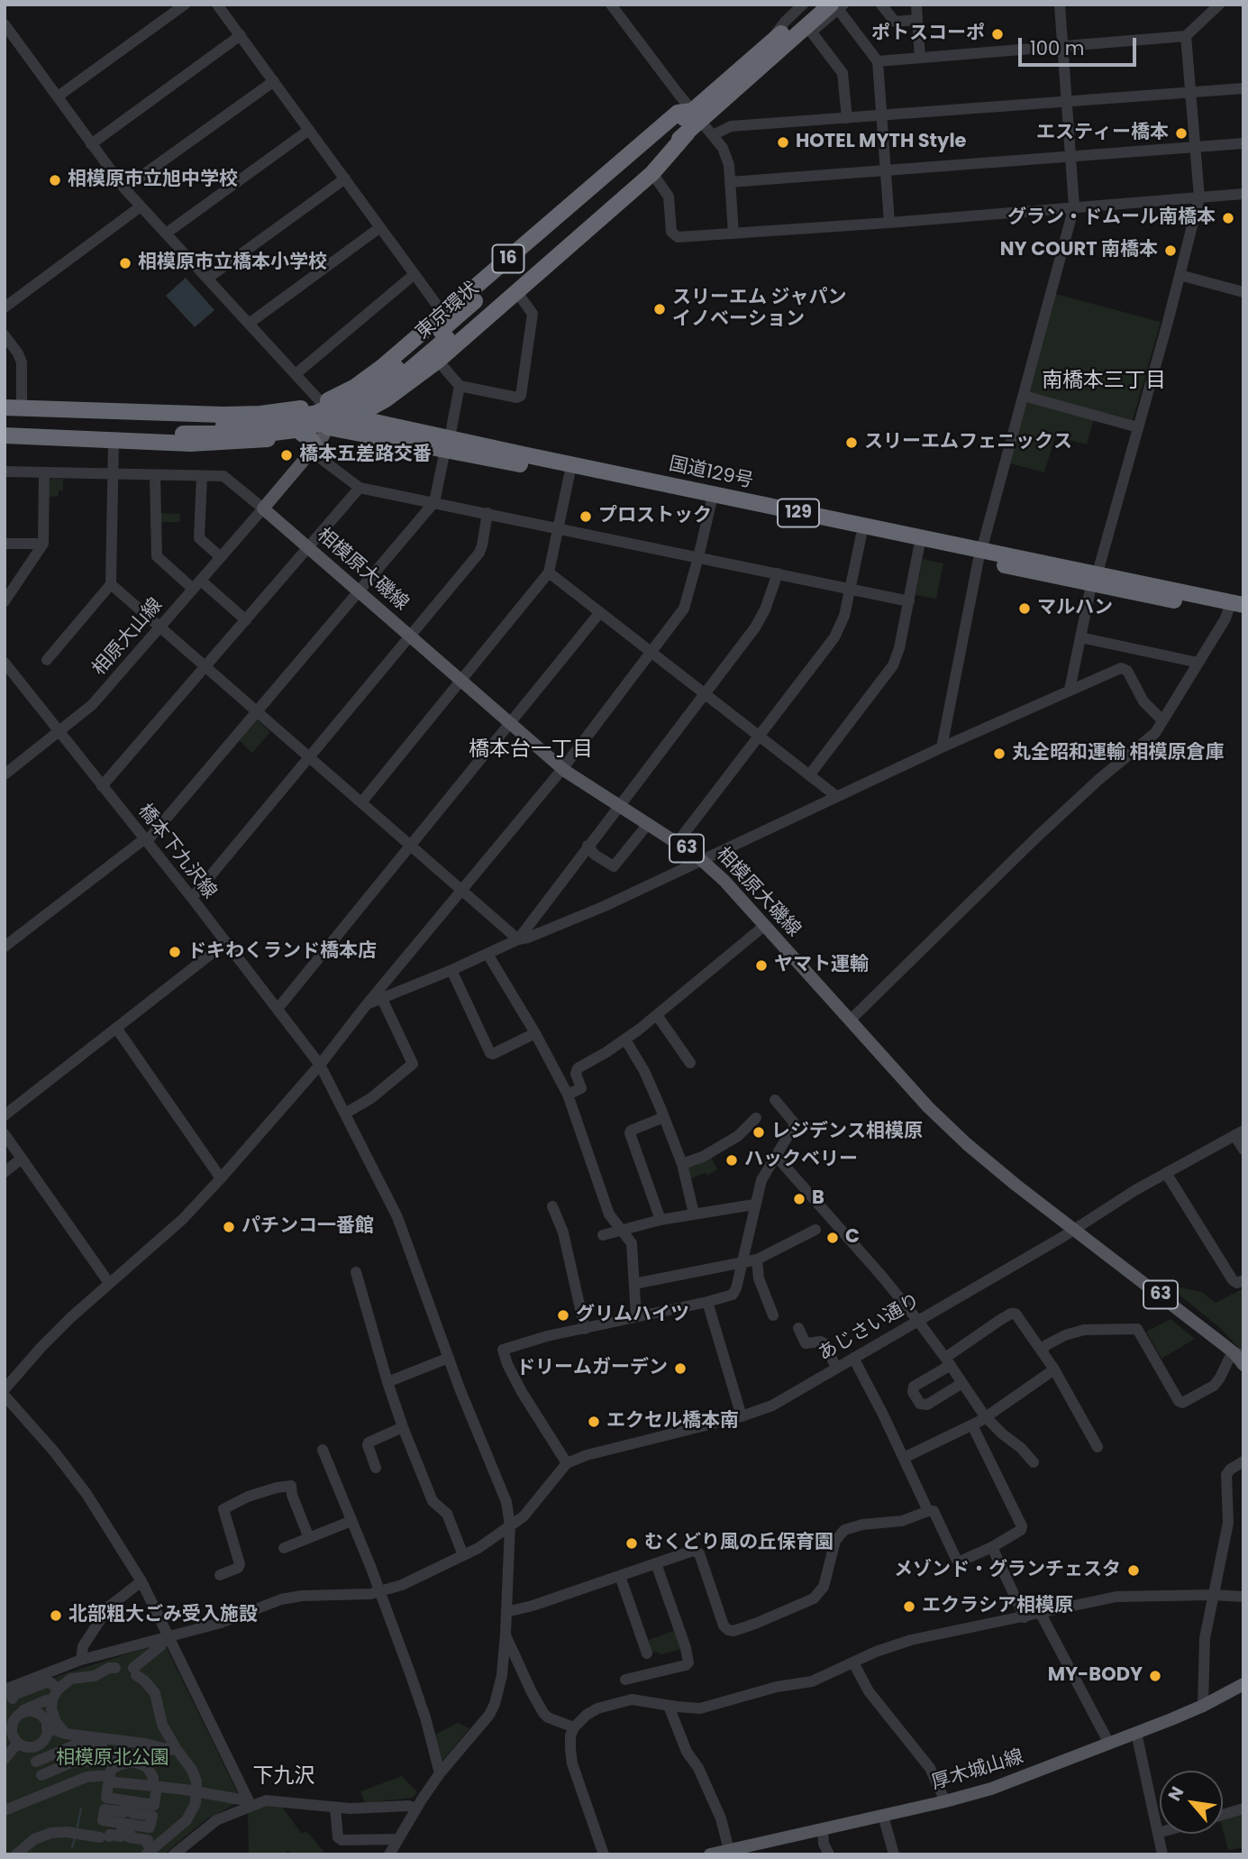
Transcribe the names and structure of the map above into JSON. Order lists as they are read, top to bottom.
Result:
{
  "streets": {
    "highway": [
      "16",
      "東京環状",
      "国道129号",
      "129"
    ],
    "main road": ["相模原大磯線", "63", "厚木城山線"],
    "street": ["相原大山線", "橋本下九沢線", "あじさい通り"]
  },
  "crossings": [
    ["16", "東京環状"],
    ["16", "国道129号"],
    ["相模原大磯線", "相原大山線"],
    ["相模原大磯線", "あじさい通り"],
    ["相原大山線", "橋本下九沢線"]
  ],
  "districts": ["南橋本三丁目", "橋本台一丁目", "下九沢"],
  "parks": ["相模原北公園"],
  "places": [
    "ポトスコーポ",
    "エスティー橋本",
    "HOTEL MYTH Style",
    "相模原市立旭中学校",
    "グラン・ドムール南橋本",
    "NY COURT 南橋本",
    "相模原市立橋本小学校",
    "スリーエム ジャパン イノベーション",
    "スリーエムフェニックス",
    "橋本五差路交番",
    "プロストック",
    "マルハン",
    "丸全昭和運輸 相模原倉庫",
    "ドキわくランド橋本店",
    "ヤマト運輸",
    "レジデンス相模原",
    "ハックベリー",
    "B",
    "パチンコ一番館",
    "C",
    "グリムハイツ",
    "ドリームガーデン",
    "エクセル橋本南",
    "むくどり風の丘保育園",
    "メゾンド・グランチェスタ",
    "エクラシア相模原",
    "北部粗大ごみ受入施設",
    "MY-BODY"
  ],
  "scale_bar": "100 m",
  "north": "top left"
}
